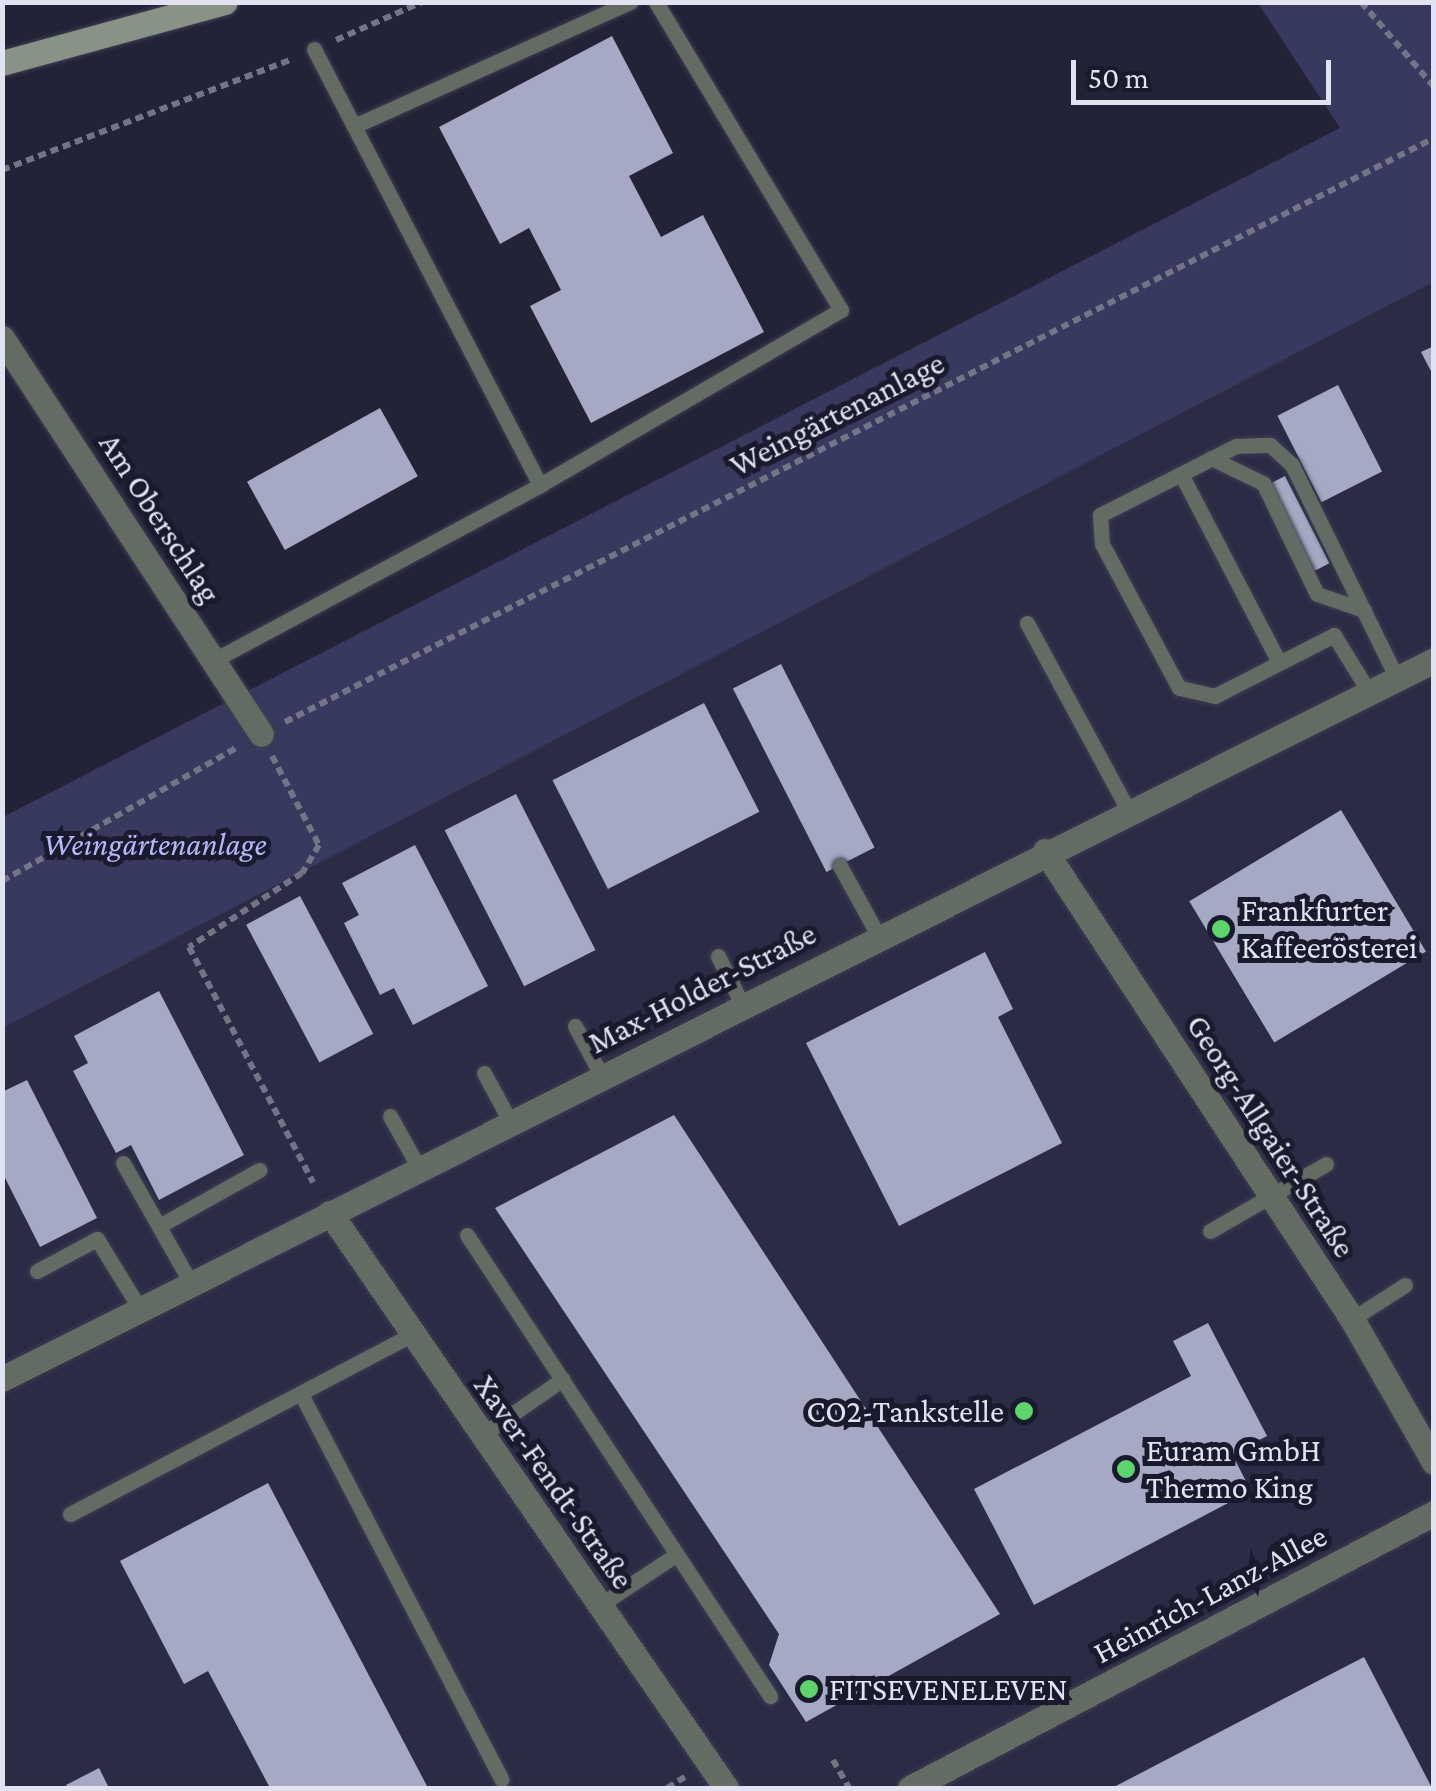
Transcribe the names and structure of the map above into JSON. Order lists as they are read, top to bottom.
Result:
{
  "streets": {
    "street": [
      "Am Oberschlag",
      "Max-Holder-Straße",
      "Georg-Allgaier-Straße",
      "Xaver-Fendt-Straße",
      "Heinrich-Lanz-Allee"
    ],
    "path": ["Weingärtenanlage"]
  },
  "crossings": [
    ["Weingärtenanlage", "Am Oberschlag"],
    ["Max-Holder-Straße", "Georg-Allgaier-Straße"],
    ["Max-Holder-Straße", "Xaver-Fendt-Straße"]
  ],
  "parks": ["Weingärtenanlage"],
  "places": [
    "Frankfurter Kaffeerösterei",
    "CO2-Tankstelle",
    "Euram GmbH Thermo King",
    "FITSEVENELEVEN"
  ],
  "scale_bar": "50 m"
}
